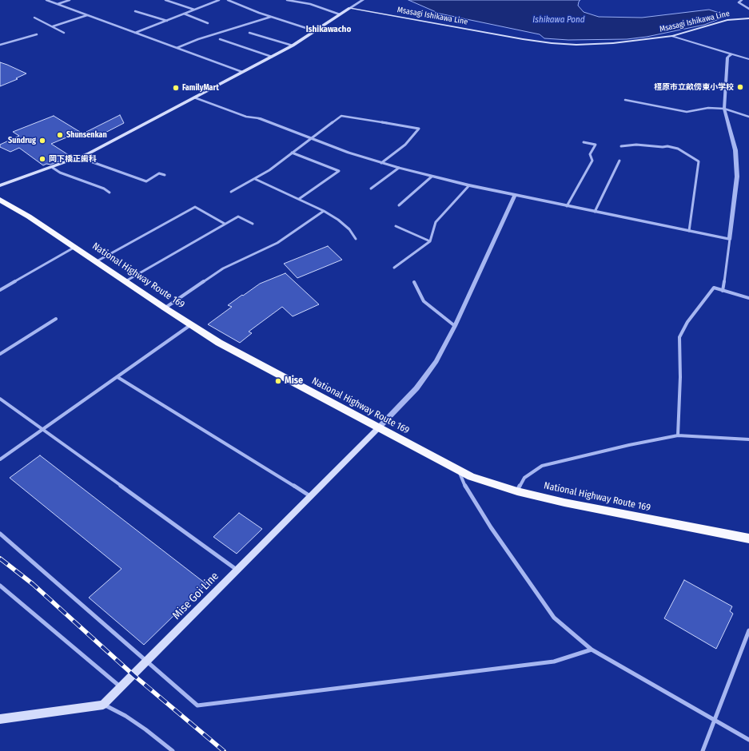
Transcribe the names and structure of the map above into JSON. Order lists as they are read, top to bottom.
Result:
{
  "streets": {
    "highway": ["National Highway Route 169"],
    "main road": ["Msasagi Ishikawa Line", "Mise Goi Line"]
  },
  "crossings": [
    ["National Highway Route 169", "Mise Goi Line"]
  ],
  "districts": ["Ishikawacho"],
  "water": ["Ishikawa Pond"],
  "places": [
    "橿原市立畝傍東小学校",
    "FamilyMart",
    "Shunsenkan",
    "Sundrug",
    "岡下橋正歯科",
    "Mise"
  ]
}
